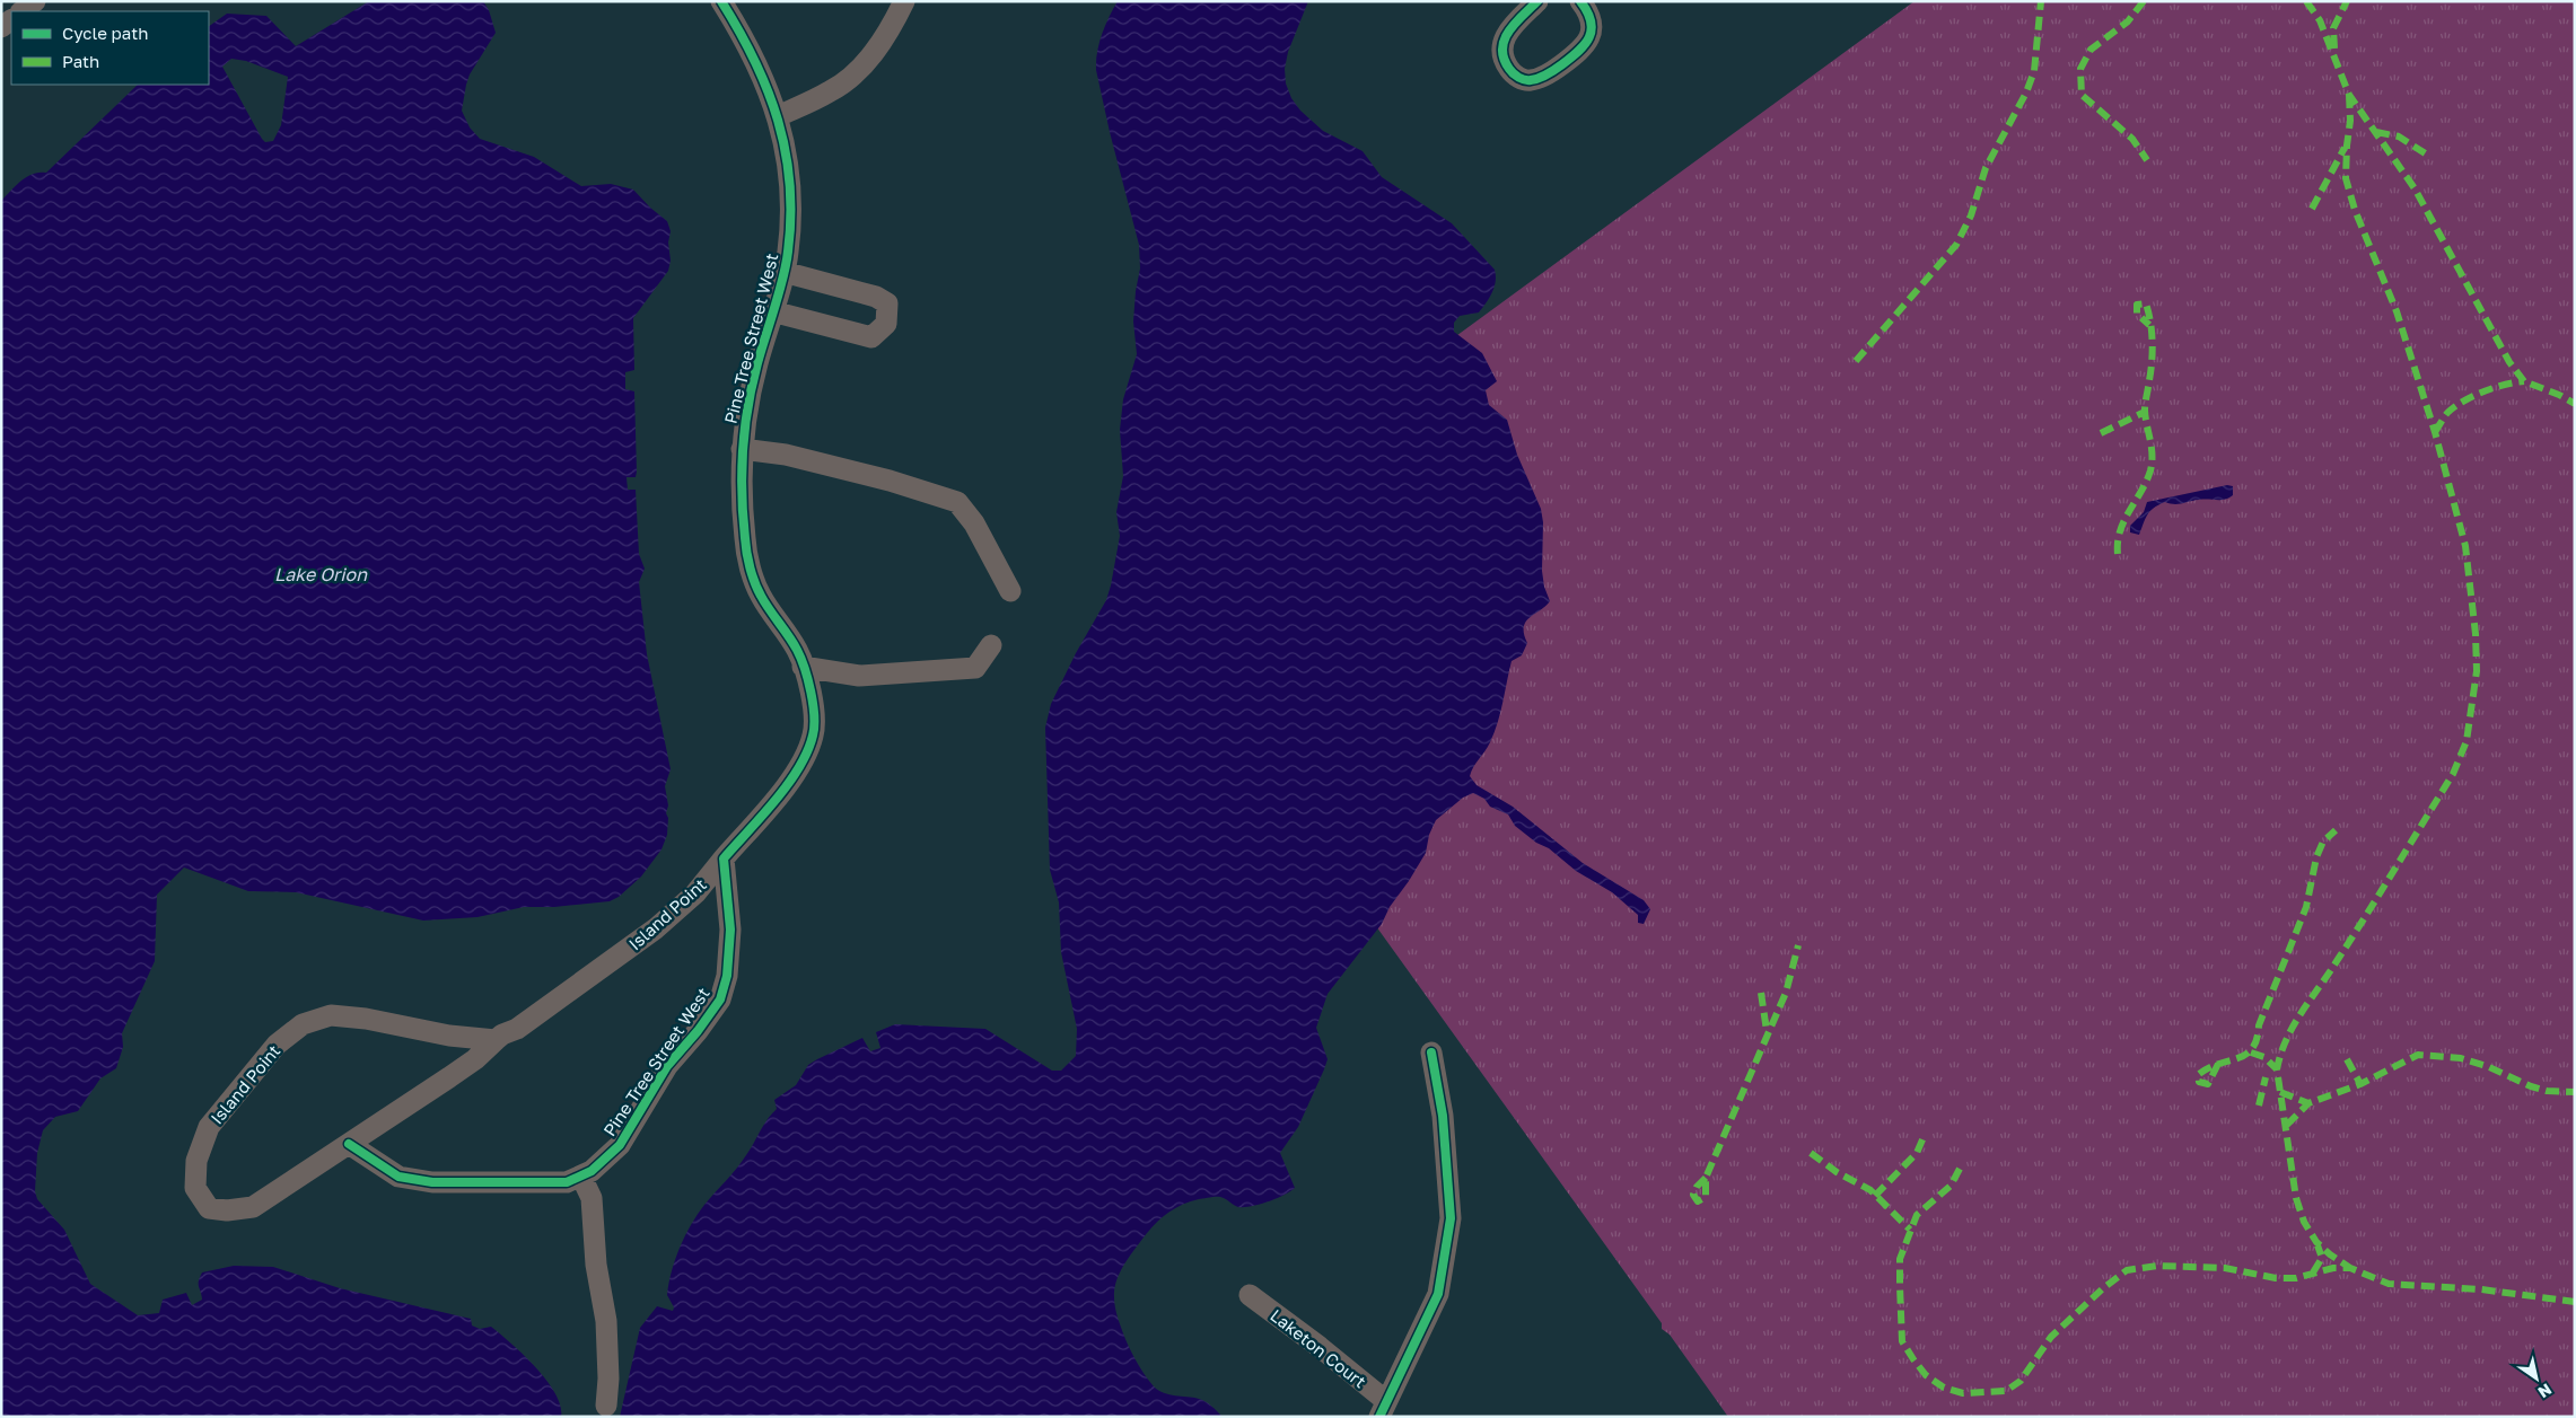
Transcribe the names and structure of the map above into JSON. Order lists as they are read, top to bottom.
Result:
{
  "streets": {
    "street": ["Pine Tree Street West", "Island Point", "Laketon Court"]
  },
  "crossings": [
    ["Pine Tree Street West", "Island Point"]
  ],
  "water": ["Lake Orion"],
  "legend": ["Cycle path", "Path"],
  "north": "bottom right"
}
